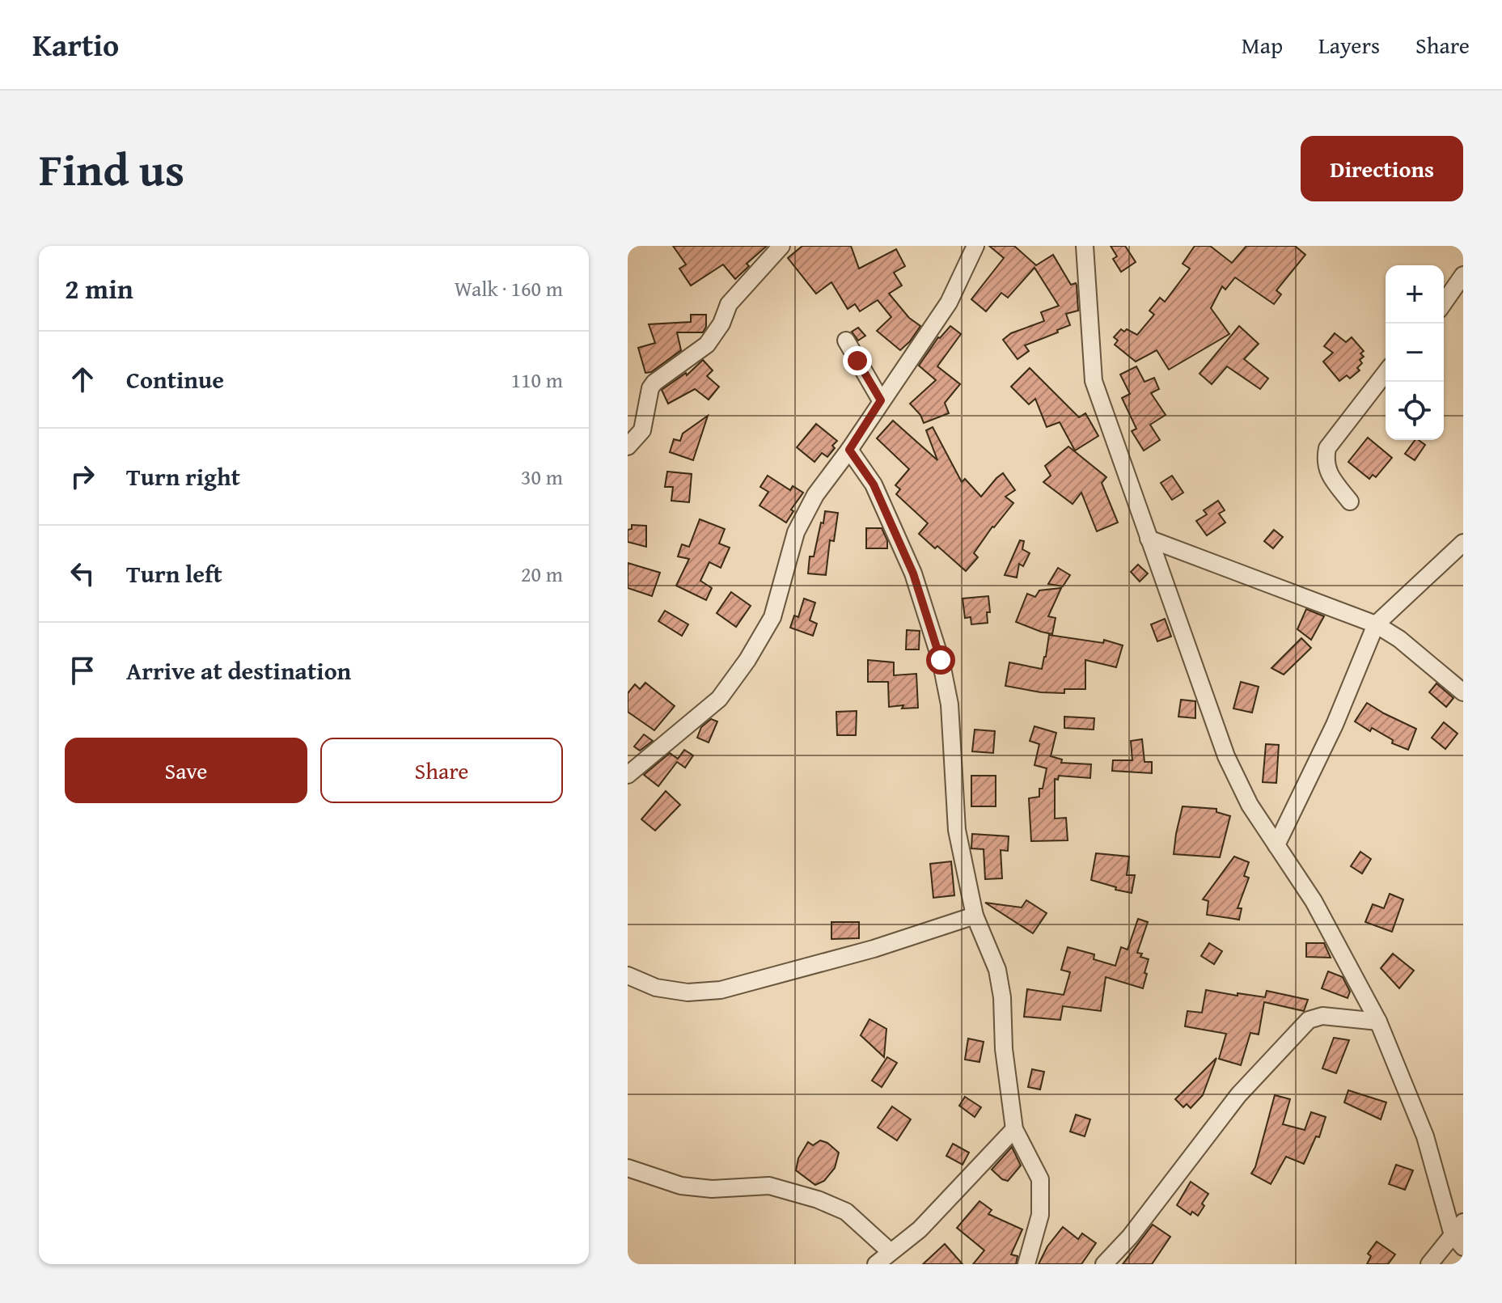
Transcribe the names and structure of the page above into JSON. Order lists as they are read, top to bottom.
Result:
{
  "page": {
    "header": "Kartio",
    "nav": ["Map", "Layers", "Share"],
    "title": "Find us",
    "buttons": [
      "Directions",
      ["Save", "Share"]
    ],
    "heading": ["2 min", "Walk · 160 m"],
    "map_buttons": ["+", "−"],
    "list": [
      ["Continue", "110 m"],
      ["Turn right", "30 m"],
      ["Turn left", "20 m"],
      "Arrive at destination"
    ]
  }
}
